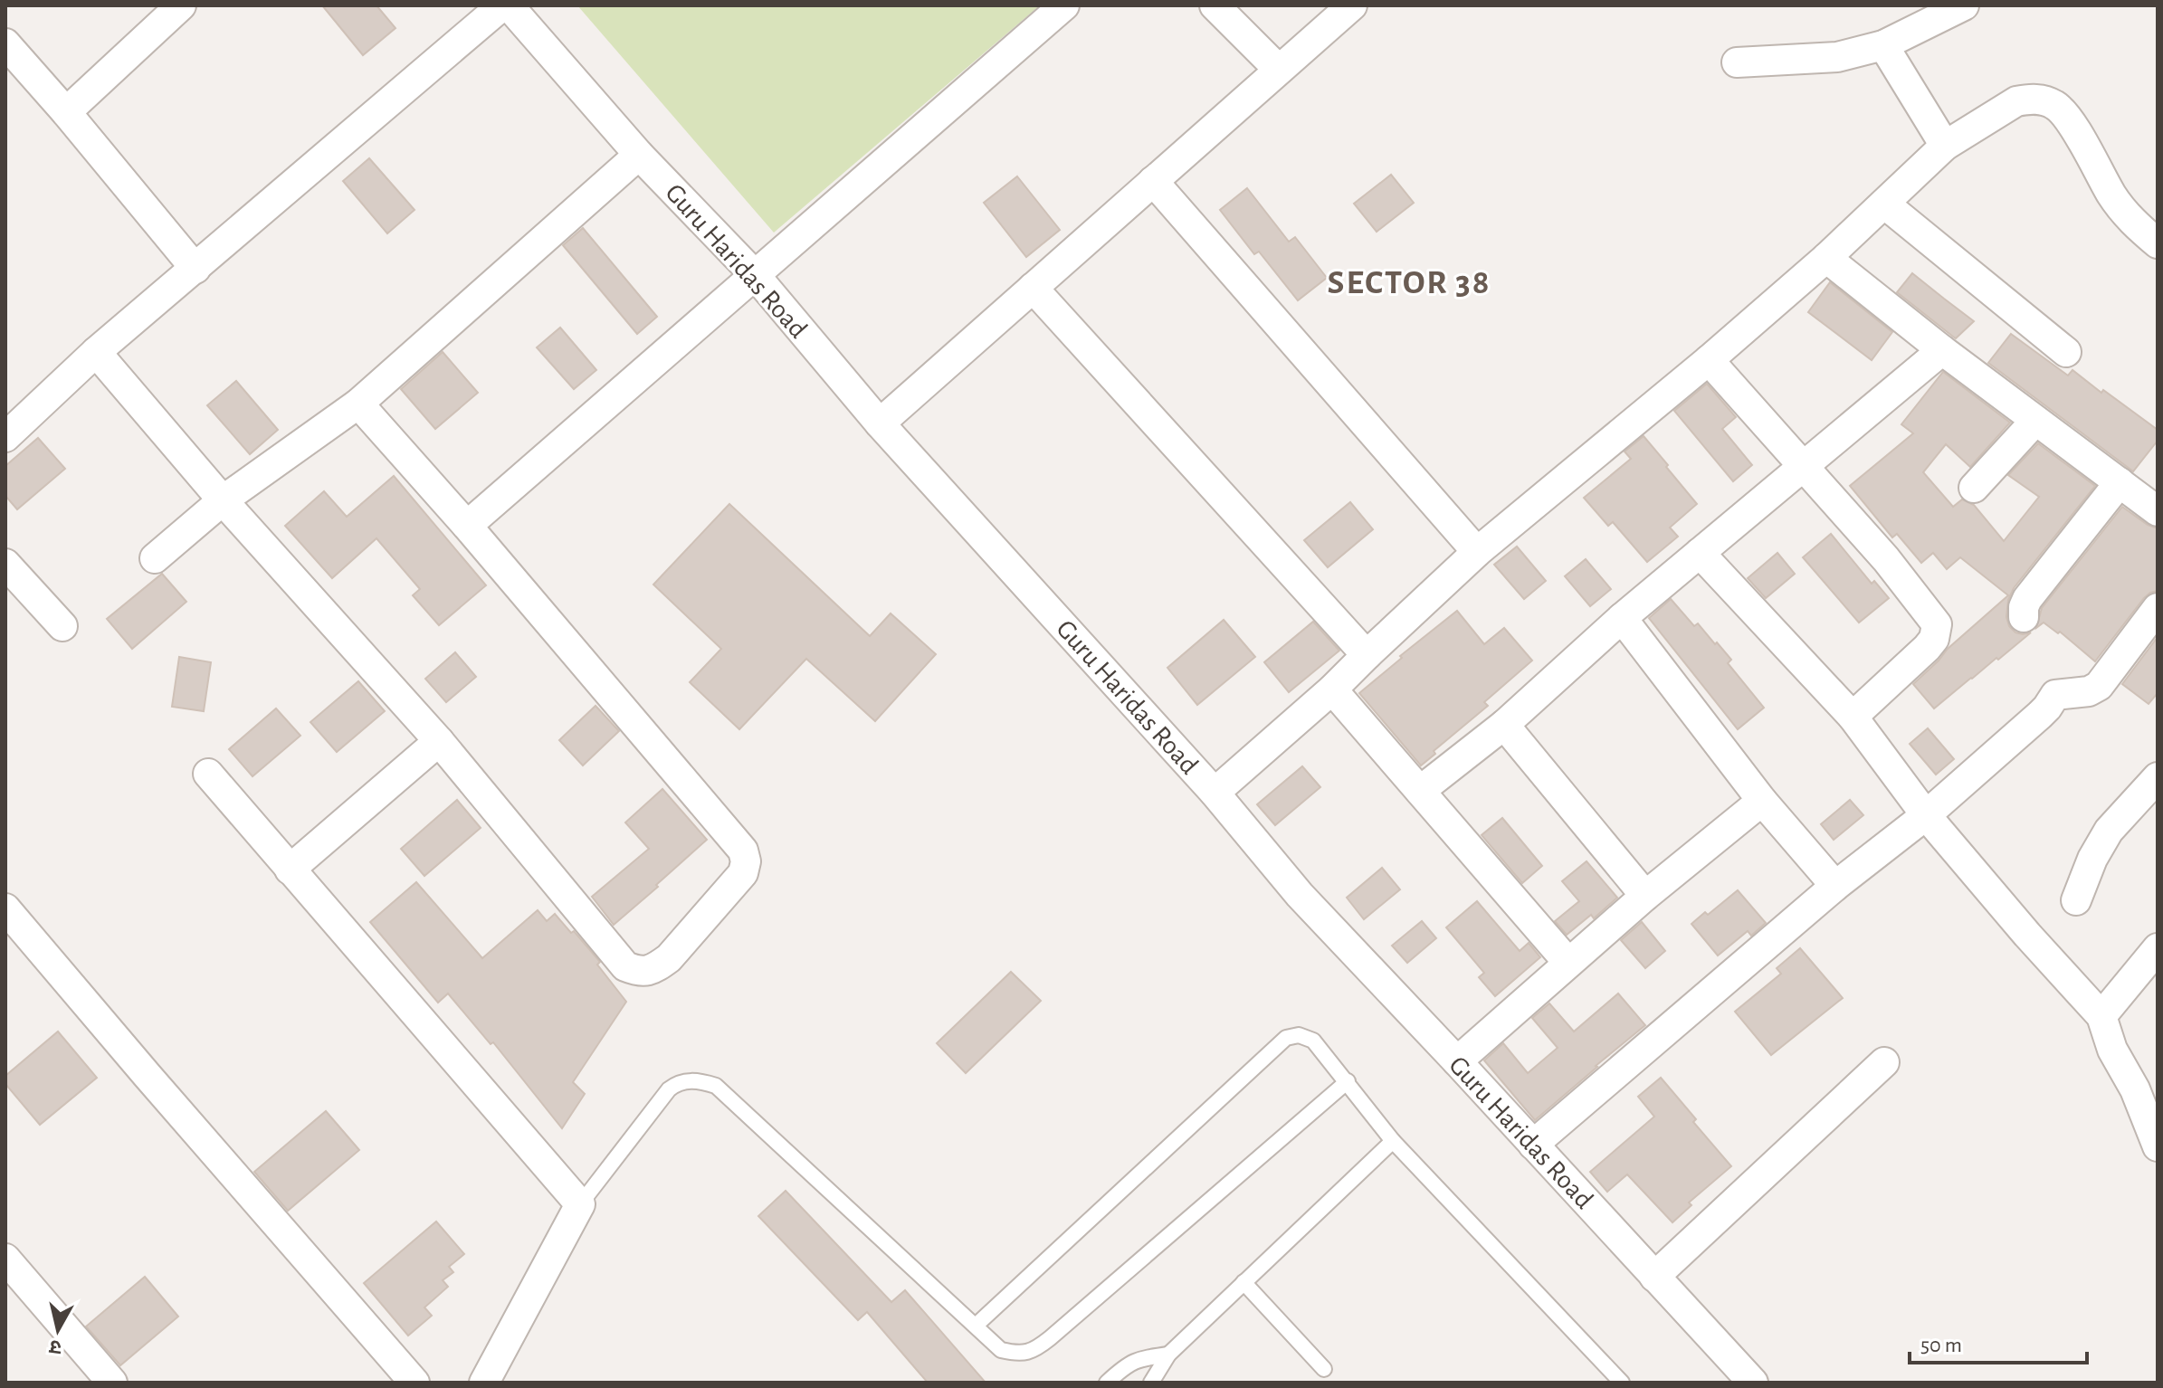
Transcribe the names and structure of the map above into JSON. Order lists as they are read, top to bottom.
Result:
{
  "streets": {
    "street": ["Guru Haridas Road"]
  },
  "districts": ["SECTOR 38"],
  "scale_bar": "50 m",
  "north": "bottom"
}
